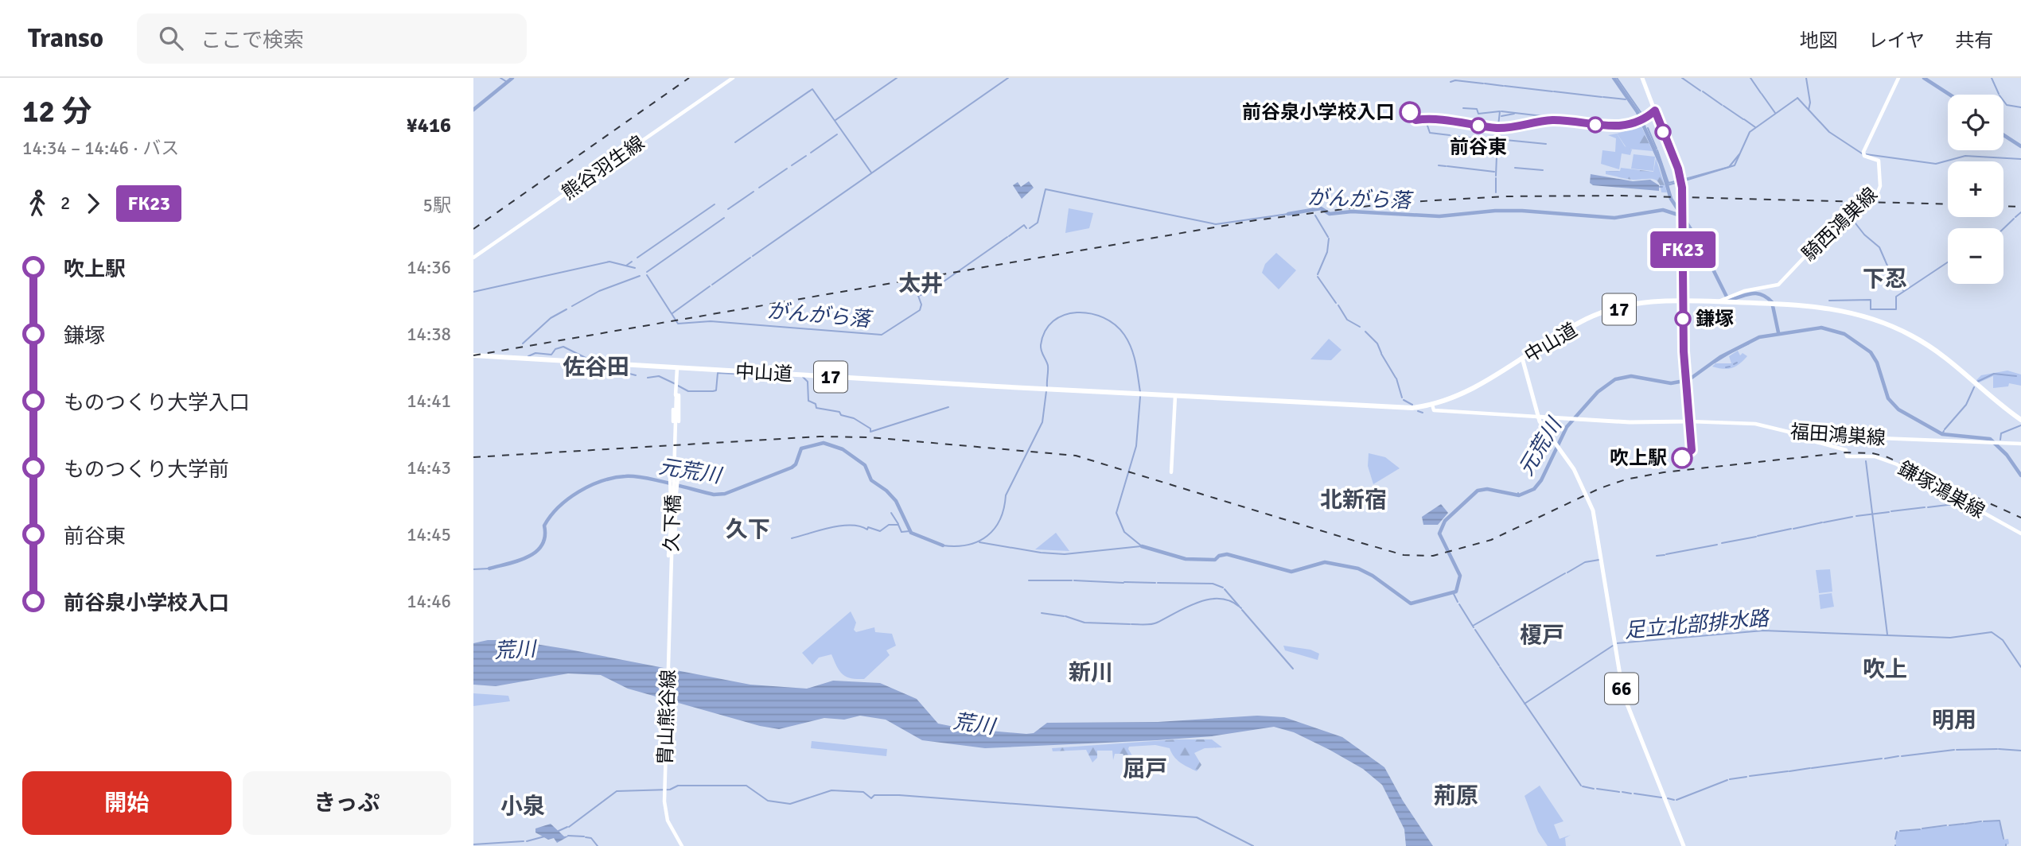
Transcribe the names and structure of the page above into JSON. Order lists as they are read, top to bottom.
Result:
{
  "streets": {
    "highway": ["17", "中山道"],
    "main road": [
      "熊谷羽生線",
      "騎西鴻巣線",
      "福田鴻巣線",
      "鎌塚鴻巣線",
      "久下橋",
      "66",
      "胄山熊谷線"
    ]
  },
  "crossings": [
    ["騎西鴻巣線", "中山道"],
    ["中山道", "66"],
    ["福田鴻巣線", "鎌塚鴻巣線"],
    ["久下橋", "胄山熊谷線"]
  ],
  "districts": [
    "下忍",
    "太井",
    "佐谷田",
    "北新宿",
    "久下",
    "榎戸",
    "吹上",
    "新川",
    "明用",
    "屈戸",
    "荊原",
    "小泉"
  ],
  "water": [
    "がんがら落",
    "元荒川",
    "足立北部排水路",
    "荒川"
  ],
  "places": [
    "前谷泉小学校入口",
    "前谷東",
    "鎌塚",
    "吹上駅"
  ],
  "lines": ["bus line FK23"],
  "page": {
    "header": "Transo",
    "search": "ここで検索",
    "nav": ["地図", "レイヤ", "共有"],
    "heading": ["12 分", "14:34 – 14:46 · バス", "¥416"],
    "on_map": "FK23",
    "map_buttons": ["+", "−"],
    "legs": ["2", "FK23", "5駅"],
    "list": [
      {
        "name": "吹上駅",
        "value": "14:36"
      },
      {
        "name": "鎌塚",
        "value": "14:38"
      },
      {
        "name": "ものつくり大学入口",
        "value": "14:41"
      },
      {
        "name": "ものつくり大学前",
        "value": "14:43"
      },
      {
        "name": "前谷東",
        "value": "14:45"
      },
      {
        "name": "前谷泉小学校入口",
        "value": "14:46"
      }
    ],
    "buttons": ["開始", "きっぷ"]
  }
}
